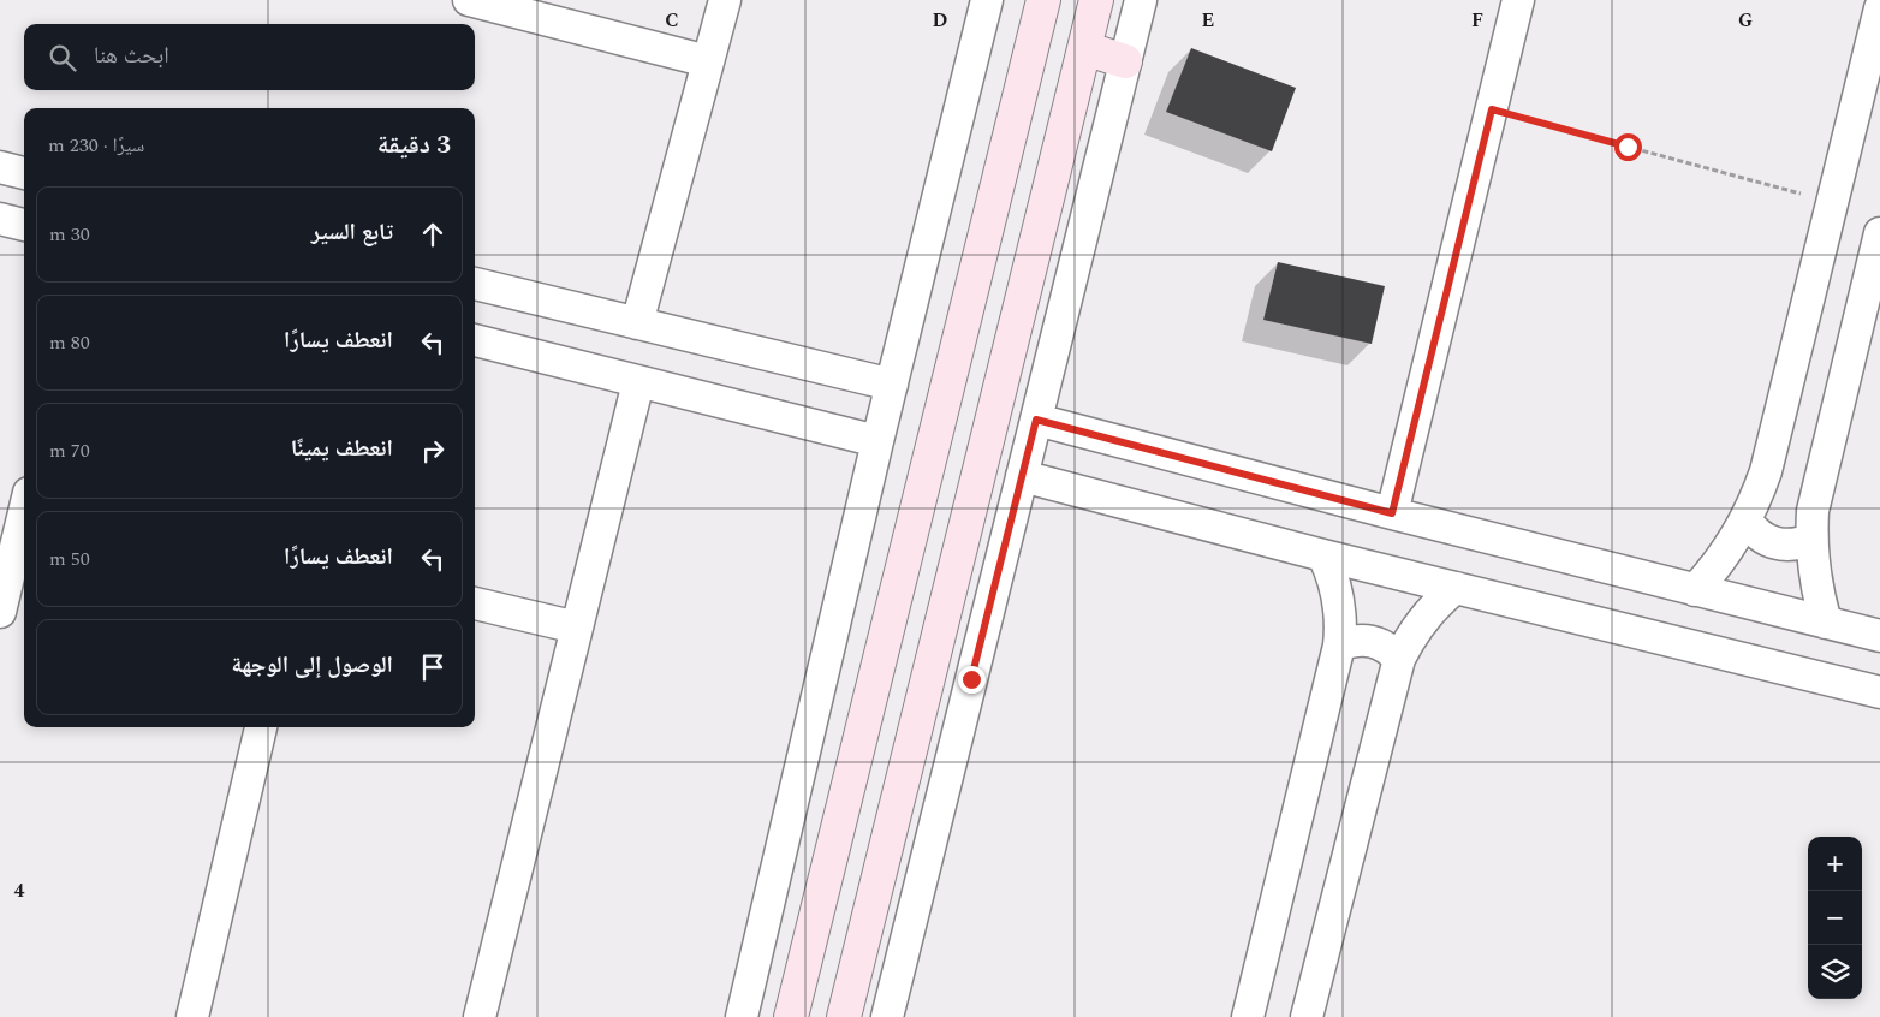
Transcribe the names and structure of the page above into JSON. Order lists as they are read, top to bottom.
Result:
{
  "page": {
    "search": "ابحث هنا",
    "heading": ["3 دقيقة", "سيرًا · 230 m"],
    "list": [
      ["تابع السير", "30 m"],
      ["انعطف يسارًا", "80 m"],
      ["انعطف يمينًا", "70 m"],
      ["انعطف يسارًا", "50 m"],
      "الوصول إلى الوجهة"
    ],
    "map_buttons": ["+", "−"]
  },
  "grid": {
    "columns": [
      "C",
      "D",
      "E",
      "F",
      "G"
    ],
    "rows": ["4"]
  }
}
